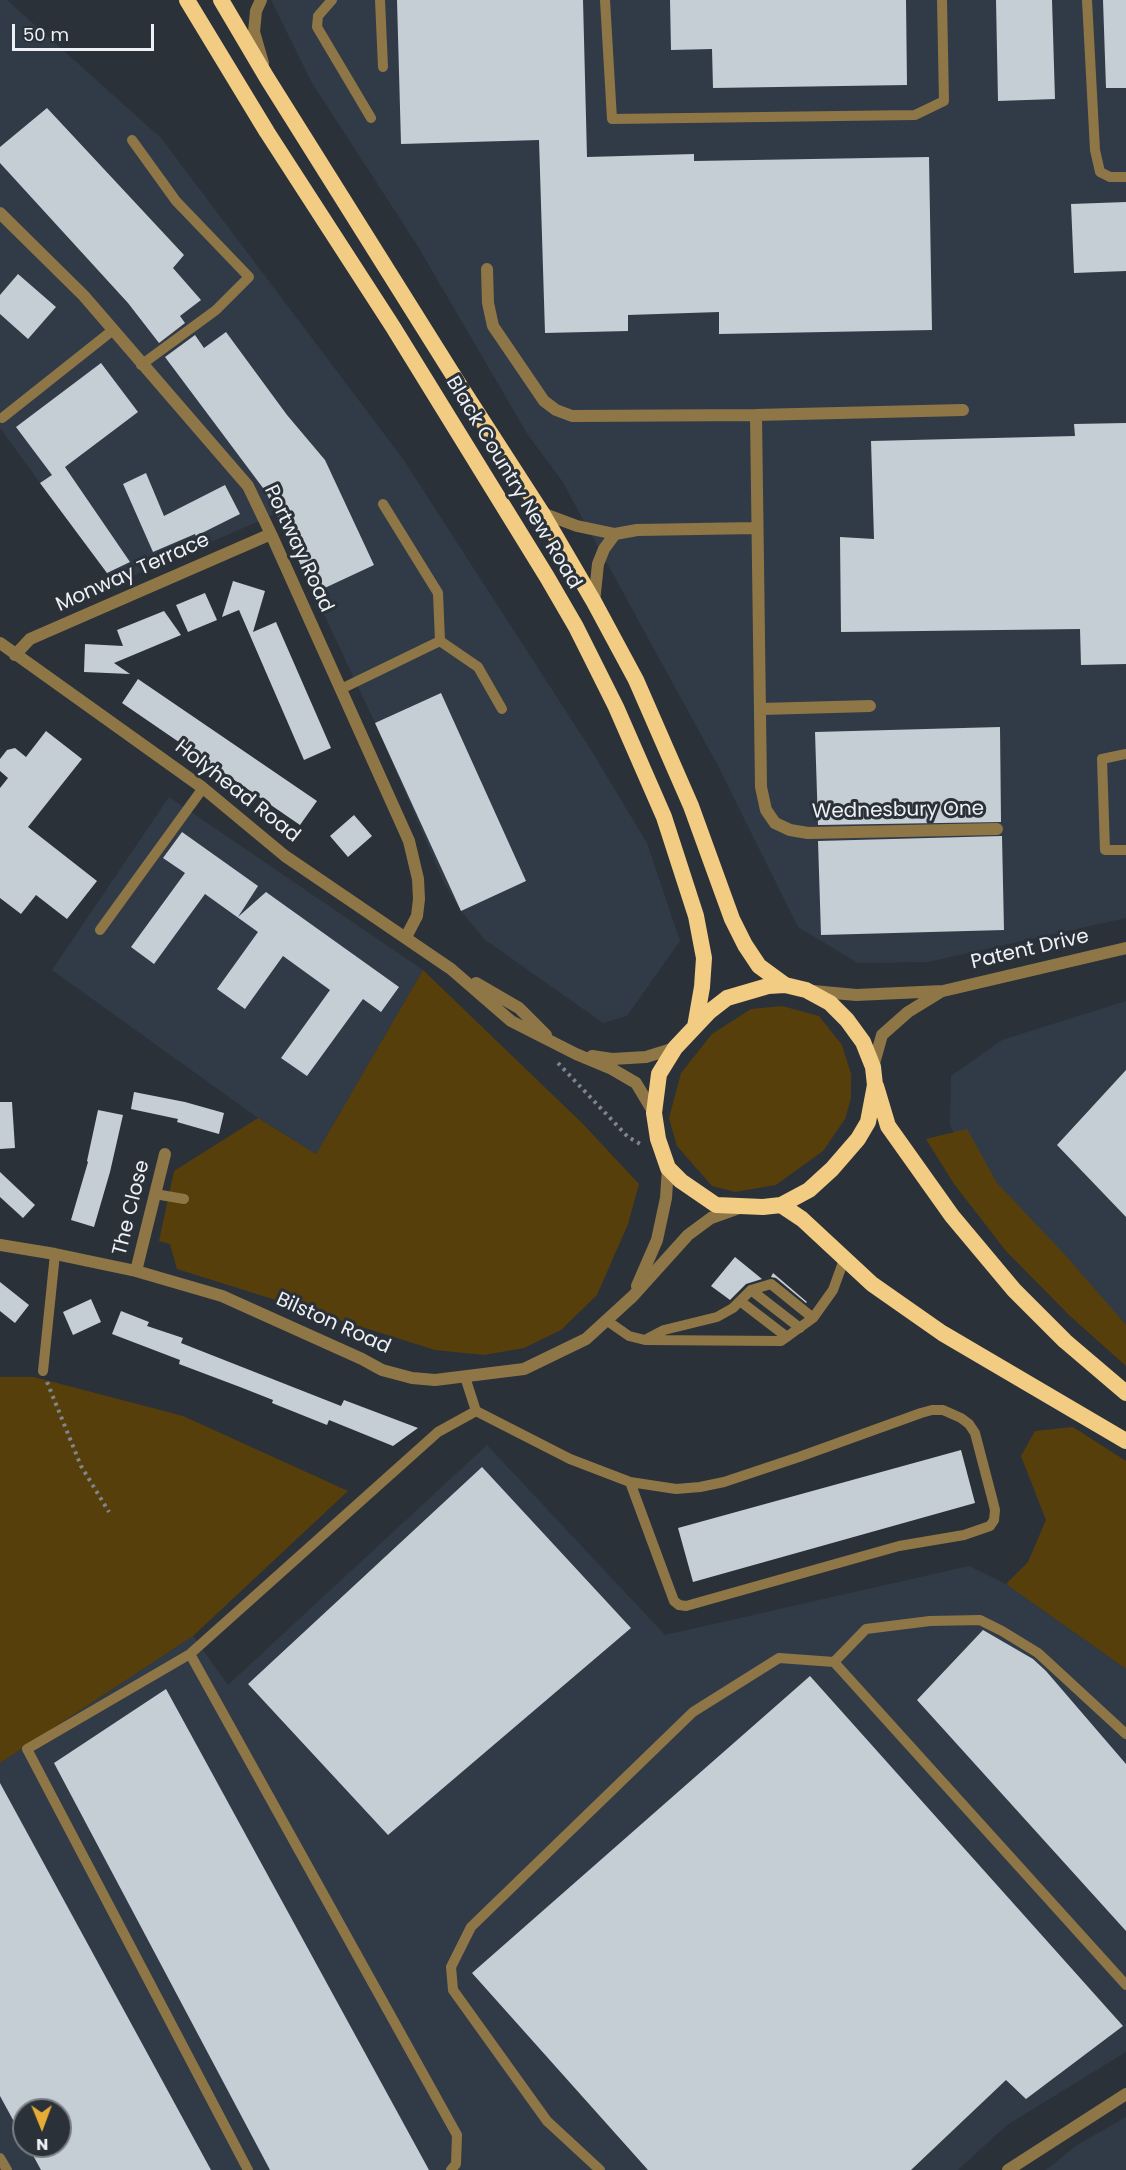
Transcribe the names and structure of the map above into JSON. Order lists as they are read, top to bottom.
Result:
{
  "streets": {
    "highway": ["Black Country New Road"],
    "street": [
      "Portway Road",
      "Monway Terrace",
      "Holyhead Road",
      "Wednesbury One",
      "Patent Drive",
      "The Close",
      "Bilston Road"
    ]
  },
  "crossings": [
    ["Portway Road", "Monway Terrace"],
    ["Portway Road", "Holyhead Road"],
    ["Monway Terrace", "Holyhead Road"],
    ["The Close", "Bilston Road"]
  ],
  "scale_bar": "50 m",
  "north": "bottom"
}
